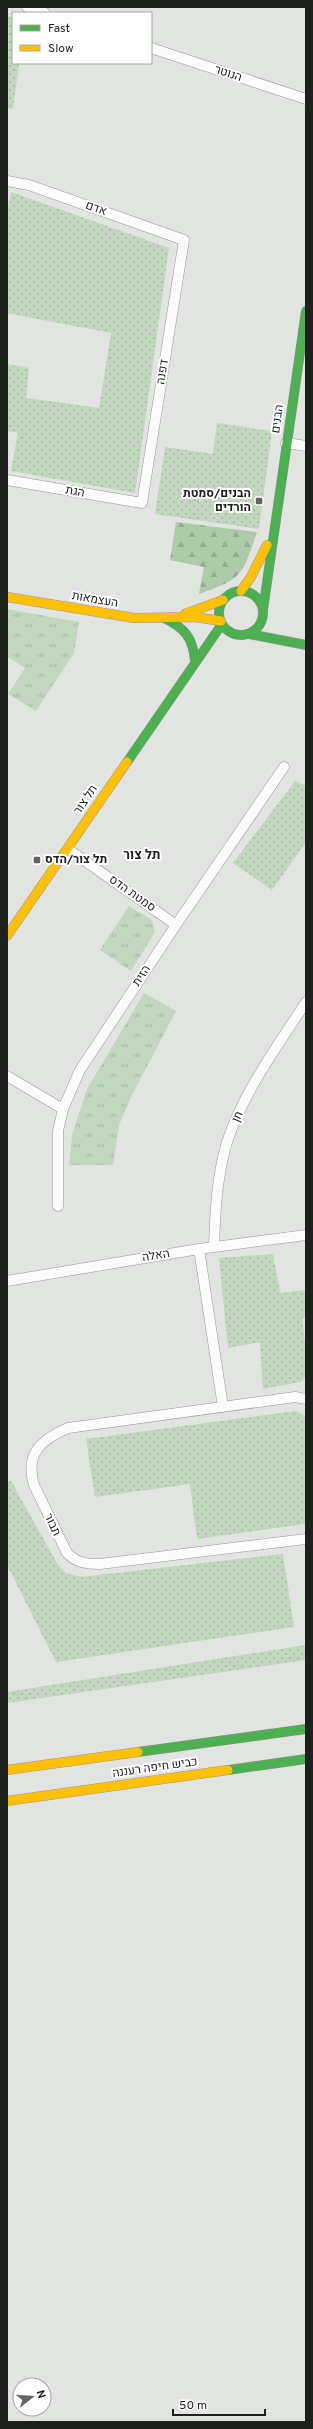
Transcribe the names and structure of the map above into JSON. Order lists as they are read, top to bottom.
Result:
{
  "streets": {
    "main road": [
      "הבנים",
      "העצמאות",
      "תל צור",
      "כביש חיפה רעננה"
    ],
    "street": [
      "הנוטר",
      "אדם",
      "דפנה",
      "הגת",
      "סמטת הדס",
      "הזית",
      "חן",
      "האלה",
      "תבור"
    ]
  },
  "crossings": [
    ["אדם", "דפנה"],
    ["דפנה", "הגת"],
    ["הבנים", "העצמאות"],
    ["הבנים", "תל צור"],
    ["העצמאות", "תל צור"],
    ["תל צור", "סמטת הדס"],
    ["סמטת הדס", "הזית"],
    ["חן", "האלה"]
  ],
  "districts": ["תל צור"],
  "places": {
    "transit": ["הבנים/סמטת הורדים", "תל צור/הדס"]
  },
  "legend": ["Fast", "Slow"],
  "scale_bar": "50 m",
  "north": "right"
}
